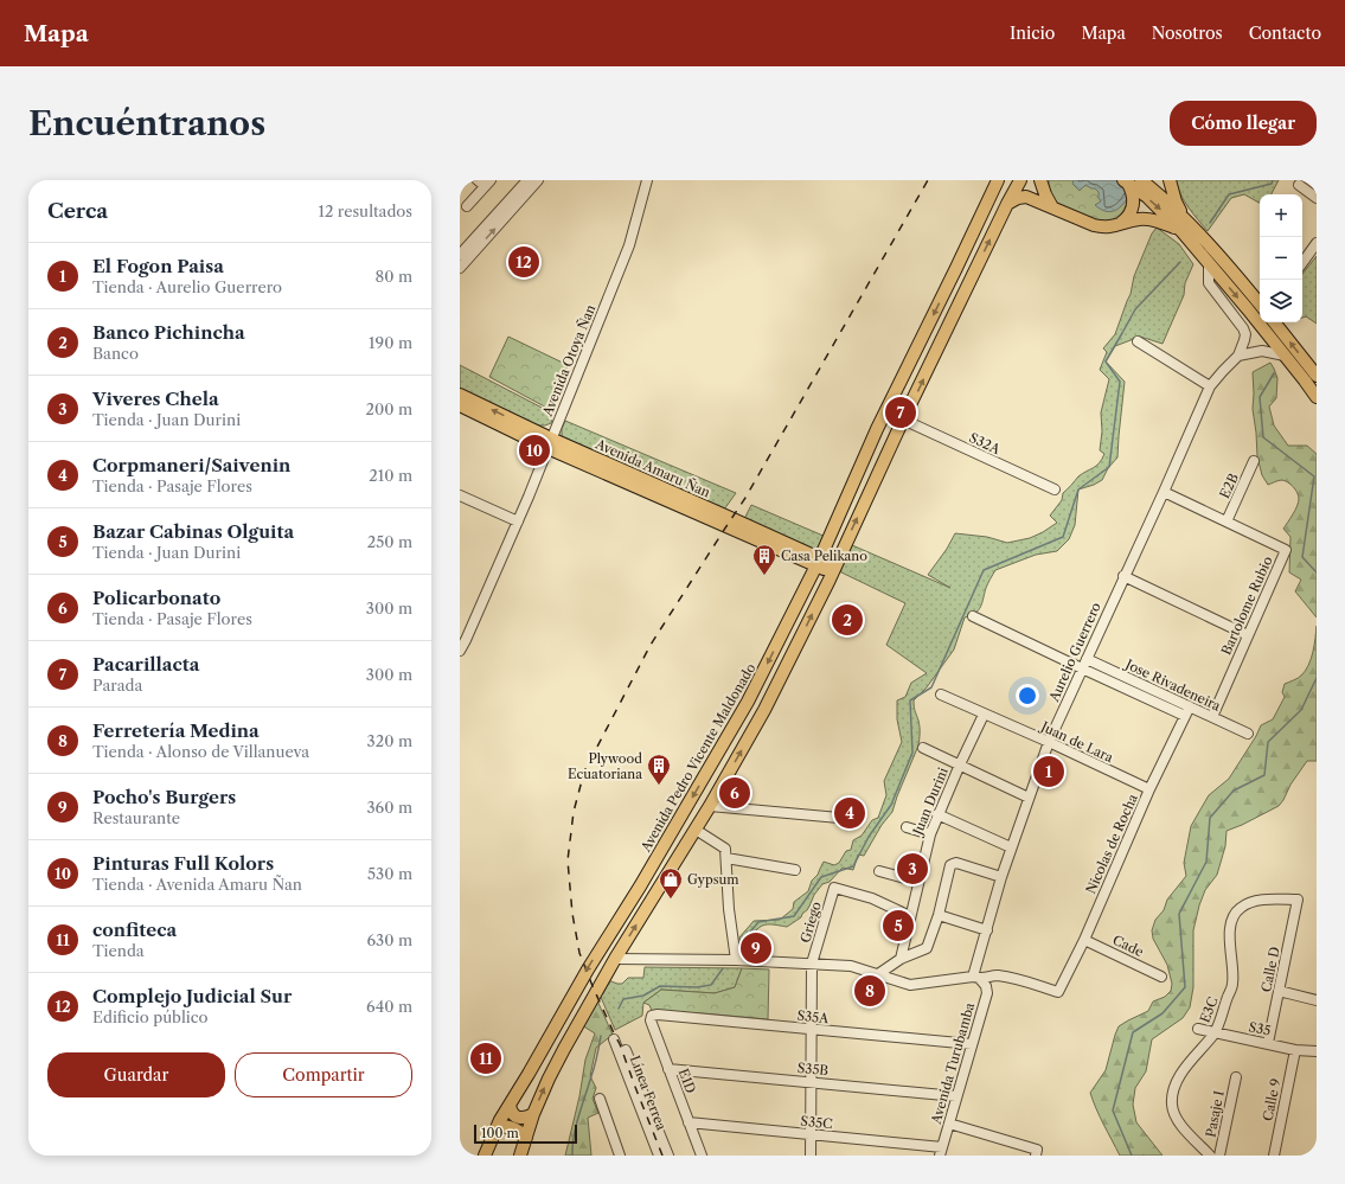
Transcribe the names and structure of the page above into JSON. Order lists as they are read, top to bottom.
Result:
{
  "streets": {
    "main road": ["Avenida Amaru Ñan", "Avenida Pedro Vicente Maldonado"],
    "street": [
      "Avenida Otoya Ñan",
      "S32A",
      "E2B",
      "Bartolome Rubio",
      "Aurelio Guerrero",
      "Jose Rivadeneira",
      "Juan de Lara",
      "Juan Durini",
      "Nicolas de Rocha",
      "Griego",
      "Cade",
      "Calle D",
      "E3C",
      "S35A",
      "S35",
      "Avenida Turubamba",
      "S35B",
      "E1D",
      "Línea Ferrea",
      "Calle 9",
      "Pasaje I",
      "S35C"
    ]
  },
  "crossings": [
    ["Avenida Otoya Ñan", "Avenida Amaru Ñan"],
    ["Avenida Amaru Ñan", "Avenida Pedro Vicente Maldonado"],
    ["E2B", "Bartolome Rubio"],
    ["Bartolome Rubio", "Aurelio Guerrero"],
    ["Bartolome Rubio", "Jose Rivadeneira"],
    ["Aurelio Guerrero", "Jose Rivadeneira"],
    ["Aurelio Guerrero", "Juan de Lara"],
    ["Aurelio Guerrero", "Nicolas de Rocha"],
    ["Aurelio Guerrero", "Avenida Turubamba"],
    ["Jose Rivadeneira", "Nicolas de Rocha"],
    ["Juan de Lara", "Juan Durini"],
    ["Juan de Lara", "Nicolas de Rocha"],
    ["Juan Durini", "Griego"],
    ["Nicolas de Rocha", "Cade"],
    ["Nicolas de Rocha", "Avenida Turubamba"],
    ["Griego", "S35A"],
    ["Griego", "S35B"],
    ["Griego", "S35C"],
    ["Calle D", "E3C"],
    ["Calle D", "S35"],
    ["E3C", "S35"],
    ["S35A", "Avenida Turubamba"],
    ["S35A", "E1D"],
    ["S35", "Calle 9"],
    ["Avenida Turubamba", "S35B"],
    ["Avenida Turubamba", "S35C"],
    ["S35B", "E1D"],
    ["E1D", "S35C"]
  ],
  "places": {
    "building": ["Casa Pelikano", "Plywood Ecuatoriana"],
    "shop": ["Gypsum"]
  },
  "scale_bar": "100 m",
  "page": {
    "header": "Mapa",
    "nav": [
      "Inicio",
      "Mapa",
      "Nosotros",
      "Contacto"
    ],
    "buttons": [
      "Cómo llegar",
      ["Guardar", "Compartir"]
    ],
    "title": "Encuéntranos",
    "heading": ["Cerca", "12 resultados"],
    "map_buttons": ["+", "−"],
    "list": [
      {
        "mark": "1",
        "name": "El Fogon Paisa",
        "note": "Tienda · Aurelio Guerrero",
        "value": "80 m"
      },
      {
        "mark": "2",
        "name": "Banco Pichincha",
        "note": "Banco",
        "value": "190 m"
      },
      {
        "mark": "3",
        "name": "Viveres Chela",
        "note": "Tienda · Juan Durini",
        "value": "200 m"
      },
      {
        "mark": "4",
        "name": "Corpmaneri/Saivenin",
        "note": "Tienda · Pasaje Flores",
        "value": "210 m"
      },
      {
        "mark": "5",
        "name": "Bazar Cabinas Olguita",
        "note": "Tienda · Juan Durini",
        "value": "250 m"
      },
      {
        "mark": "6",
        "name": "Policarbonato",
        "note": "Tienda · Pasaje Flores",
        "value": "300 m"
      },
      {
        "mark": "7",
        "name": "Pacarillacta",
        "note": "Parada",
        "value": "300 m"
      },
      {
        "mark": "8",
        "name": "Ferretería Medina",
        "note": "Tienda · Alonso de Villanueva",
        "value": "320 m"
      },
      {
        "mark": "9",
        "name": "Pocho's Burgers",
        "note": "Restaurante",
        "value": "360 m"
      },
      {
        "mark": "10",
        "name": "Pinturas Full Kolors",
        "note": "Tienda · Avenida Amaru Ñan",
        "value": "530 m"
      },
      {
        "mark": "11",
        "name": "confiteca",
        "note": "Tienda",
        "value": "630 m"
      },
      {
        "mark": "12",
        "name": "Complejo Judicial Sur",
        "note": "Edificio público",
        "value": "640 m"
      }
    ],
    "pins": [
      "12",
      "7",
      "10",
      "2",
      "1",
      "6",
      "4",
      "3",
      "5",
      "9",
      "8",
      "11"
    ],
    "scale": "100 m"
  }
}
